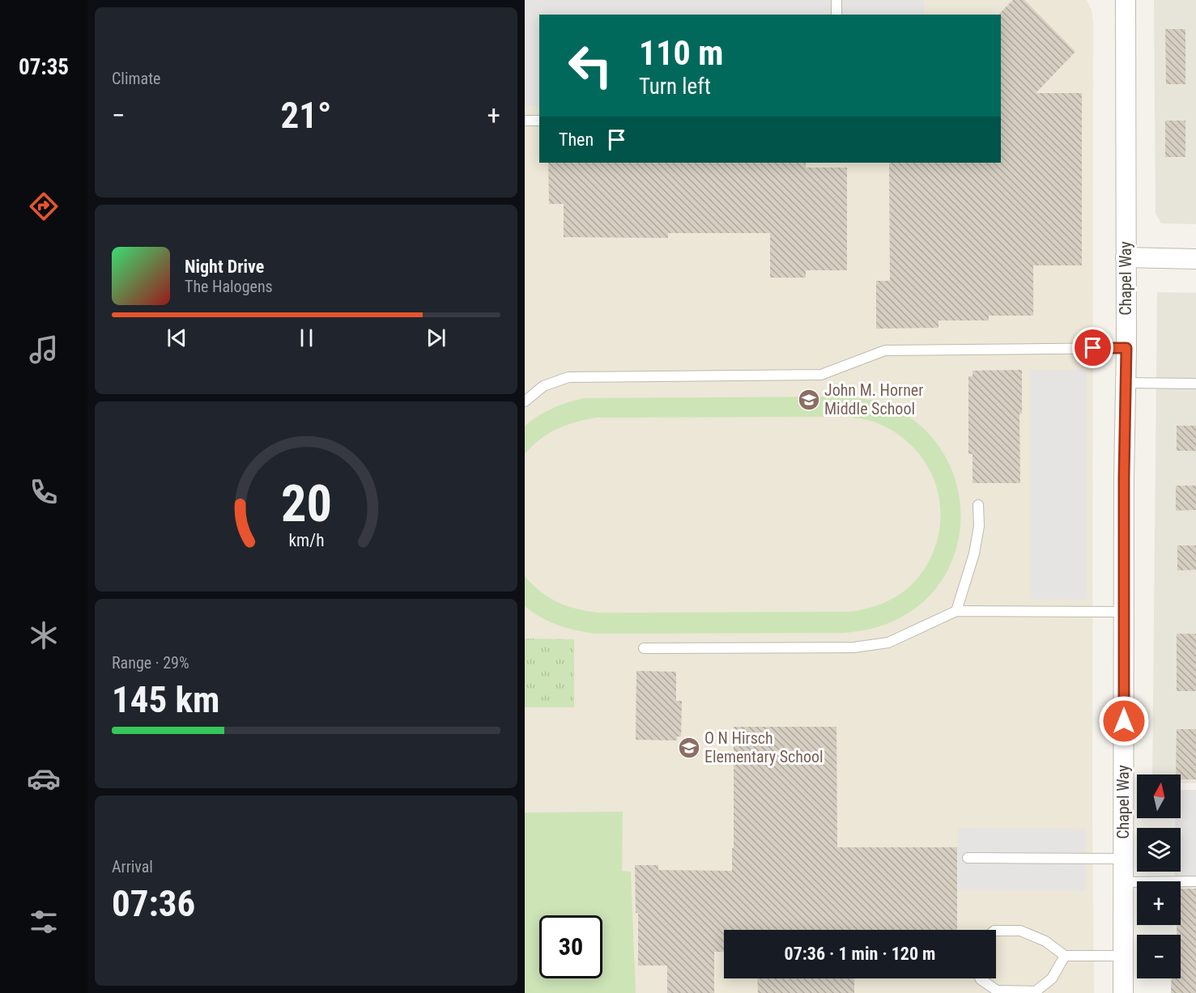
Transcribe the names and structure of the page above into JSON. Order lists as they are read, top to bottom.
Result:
{
  "streets": {
    "street": ["Chapel Way"]
  },
  "places": {
    "school or university": ["John M. Horner Middle School", "O N Hirsch Elementary School"]
  },
  "north": "top",
  "page": {
    "tabs": "07:35",
    "tile": [
      "Climate",
      ["Range · 29%", "145 km"],
      ["Arrival", "07:36"]
    ],
    "turn": ["110 m", "Turn left"],
    "heat": ["−", "21°", "+"],
    "then": "Then",
    "song": ["Night Drive", "The Halogens"],
    "map_buttons": ["+", "−"],
    "limit": "30",
    "trip": "07:36 · 1 min · 120 m",
    "gauge": ["20", "km/h"]
  }
}
